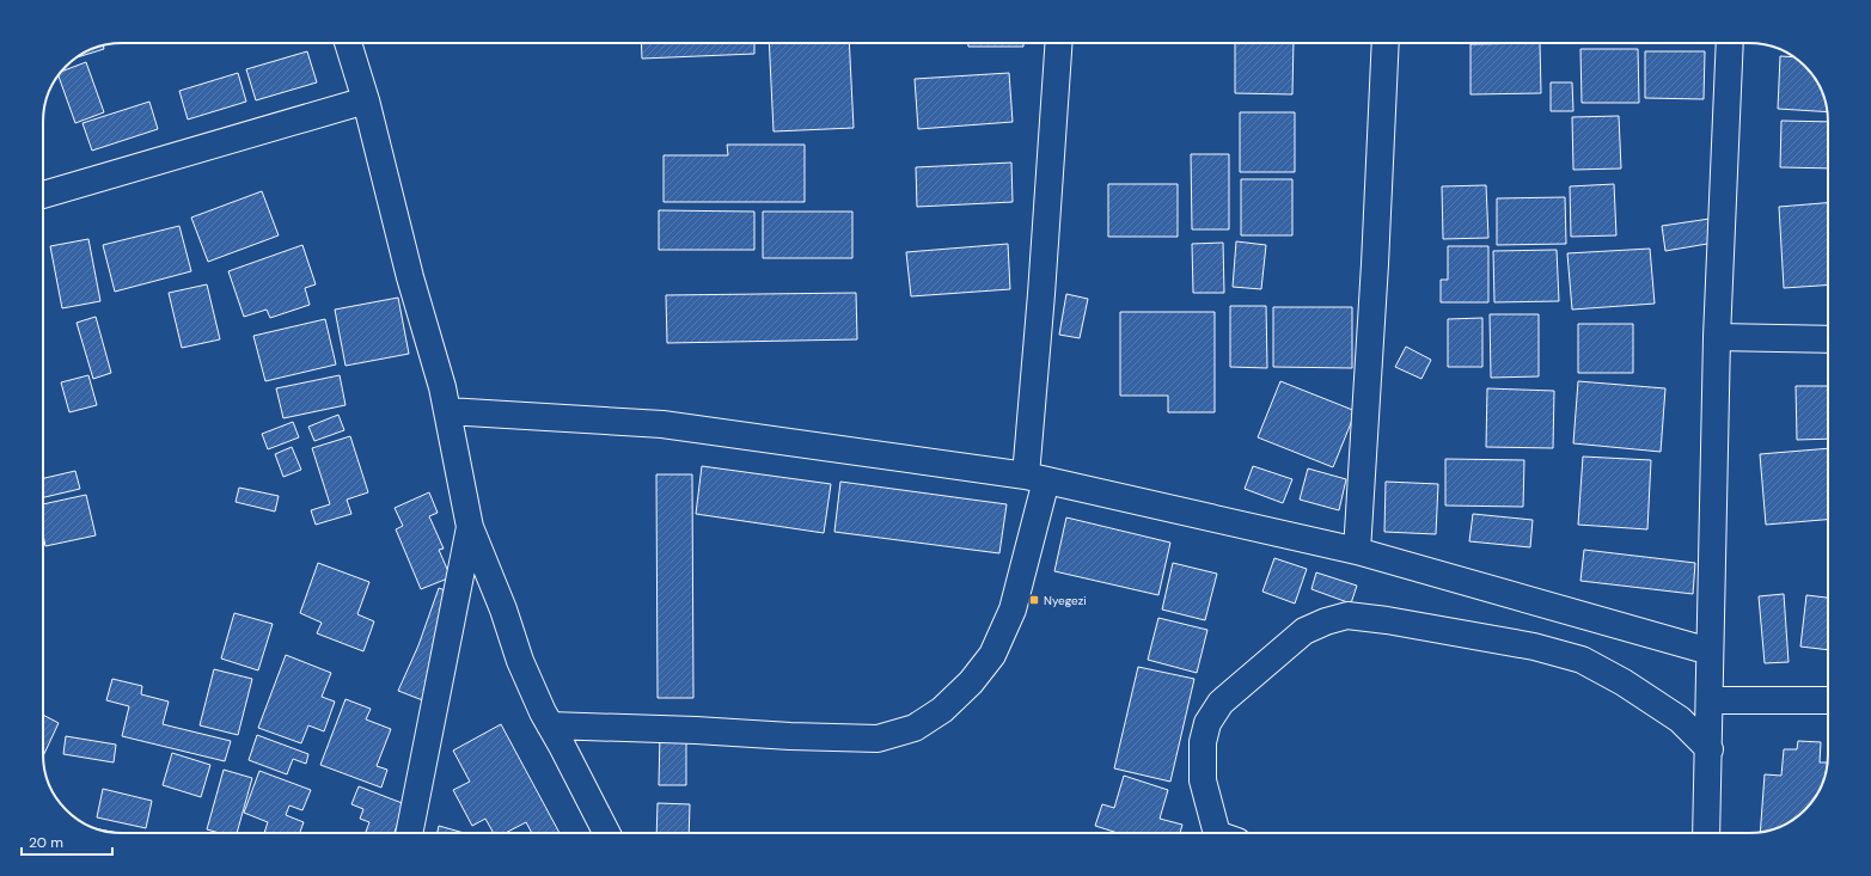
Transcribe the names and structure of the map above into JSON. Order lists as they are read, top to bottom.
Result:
{
  "places": {
    "transit": ["Nyegezi"]
  },
  "scale_bar": "20 m"
}
